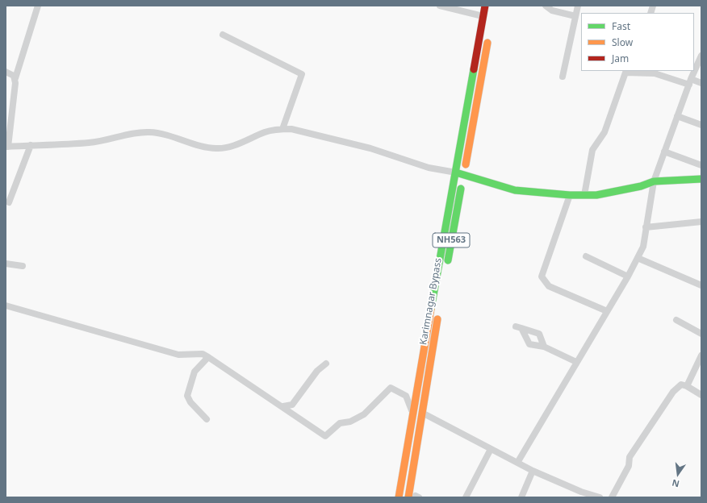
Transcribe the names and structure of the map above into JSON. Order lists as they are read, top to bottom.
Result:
{
  "streets": {
    "main road": ["NH563", "Karimnagar Bypass"]
  },
  "legend": ["Fast", "Slow", "Jam"],
  "north": "bottom"
}
